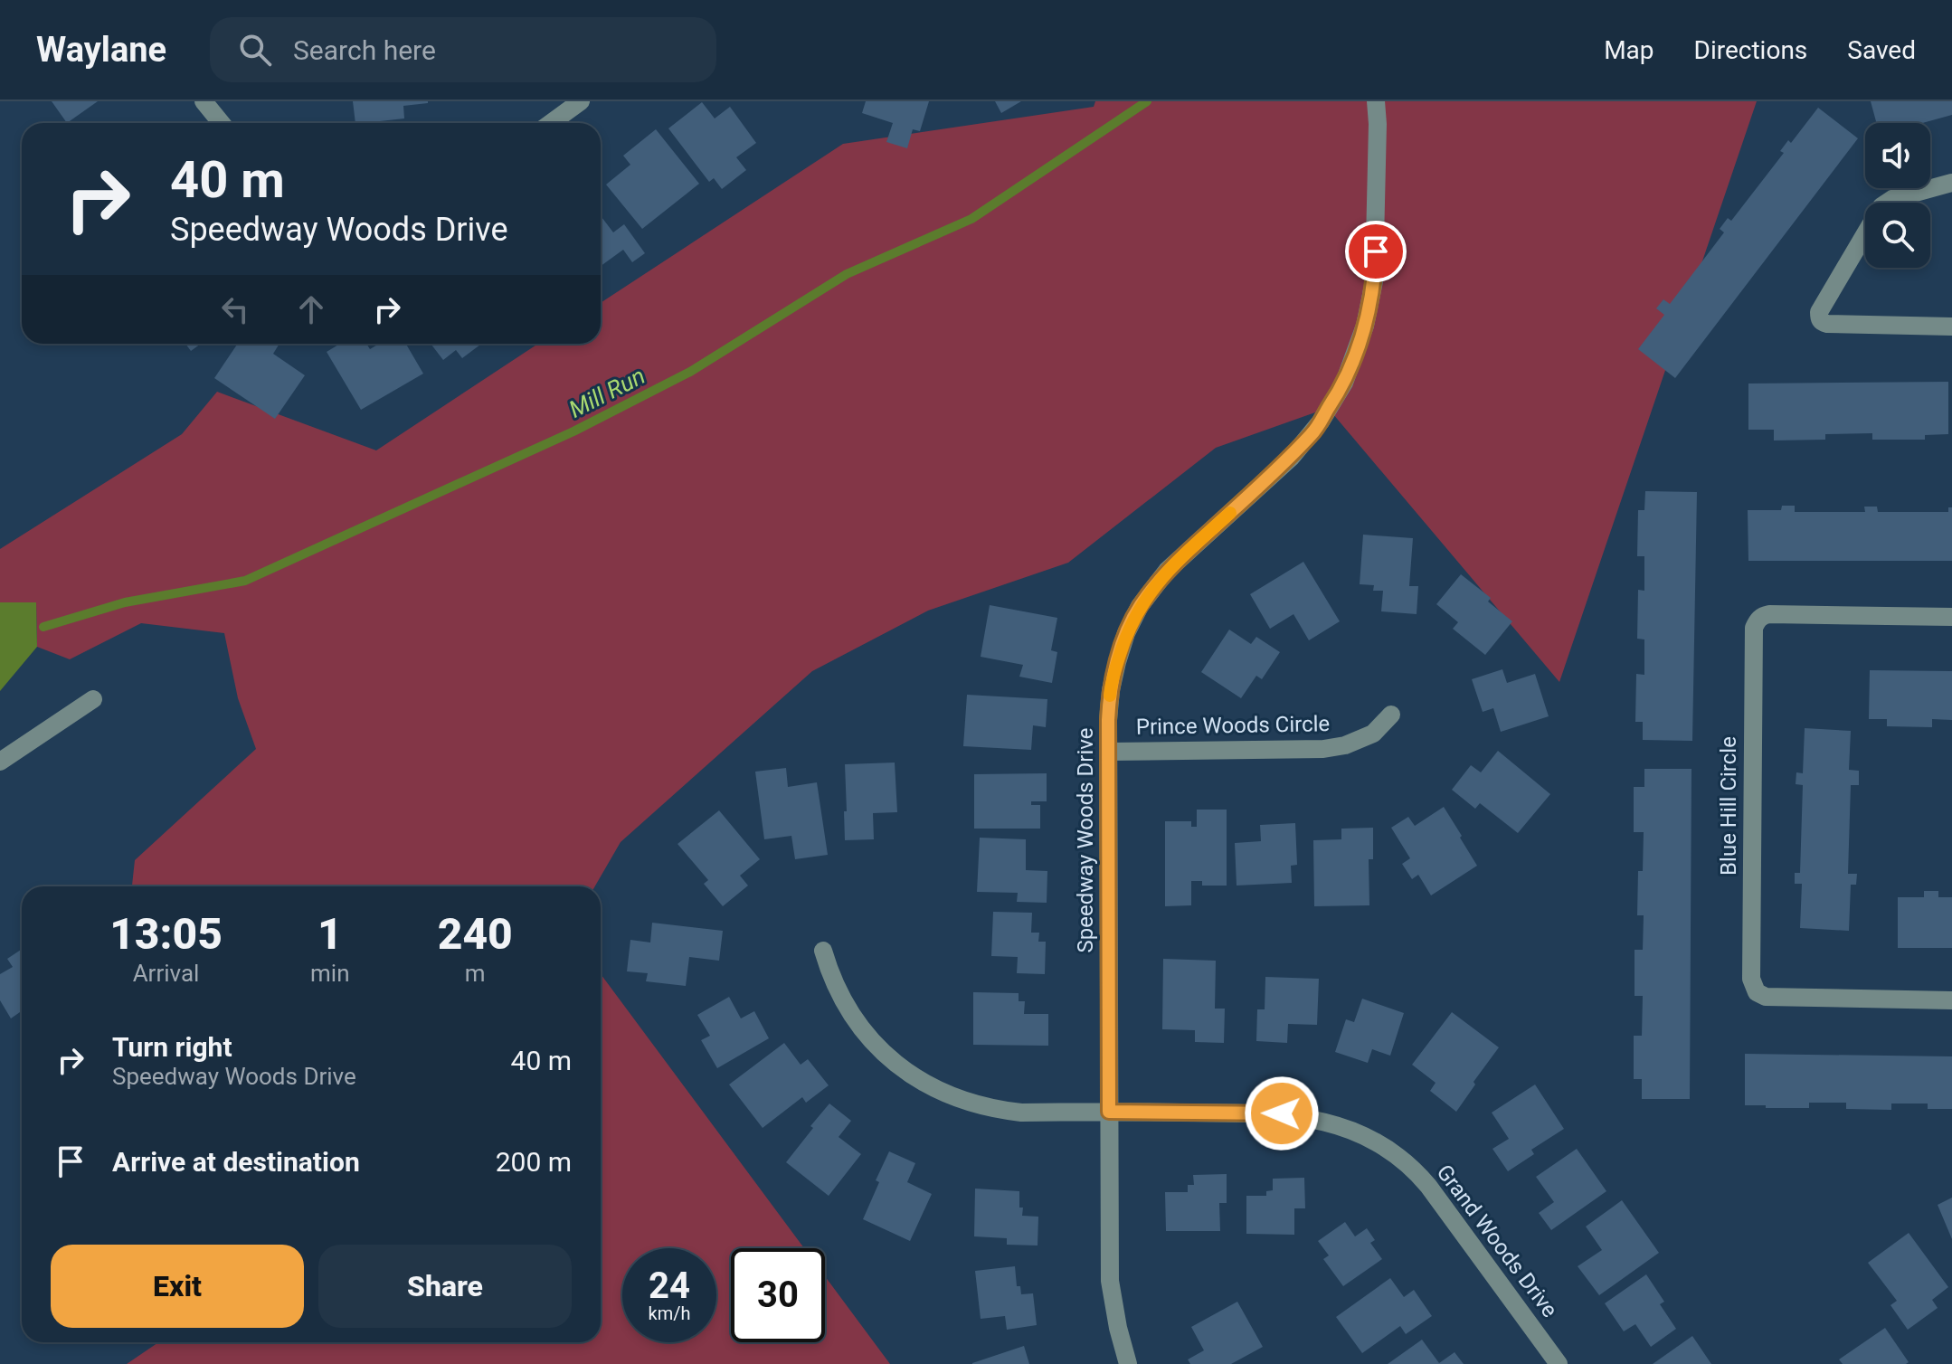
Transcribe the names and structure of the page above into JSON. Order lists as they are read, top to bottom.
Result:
{
  "streets": {
    "street": [
      "Prince Woods Circle",
      "Blue Hill Circle",
      "Speedway Woods Drive",
      "Grand Woods Drive"
    ]
  },
  "crossings": [
    ["Prince Woods Circle", "Speedway Woods Drive"],
    ["Speedway Woods Drive", "Grand Woods Drive"]
  ],
  "water": ["Mill Run"],
  "page": {
    "header": "Waylane",
    "search": "Search here",
    "nav": ["Map", "Directions", "Saved"],
    "turn": ["40 m", "Speedway Woods Drive"],
    "eta": [
      "13:05",
      "Arrival",
      "1",
      "min",
      "240",
      "m"
    ],
    "list": [
      {
        "name": "Turn right",
        "note": "Speedway Woods Drive",
        "value": "40 m"
      },
      {
        "name": "Arrive at destination",
        "value": "200 m"
      }
    ],
    "buttons": ["Exit", "Share"],
    "speed": "24 km/h",
    "limit": "30"
  }
}
